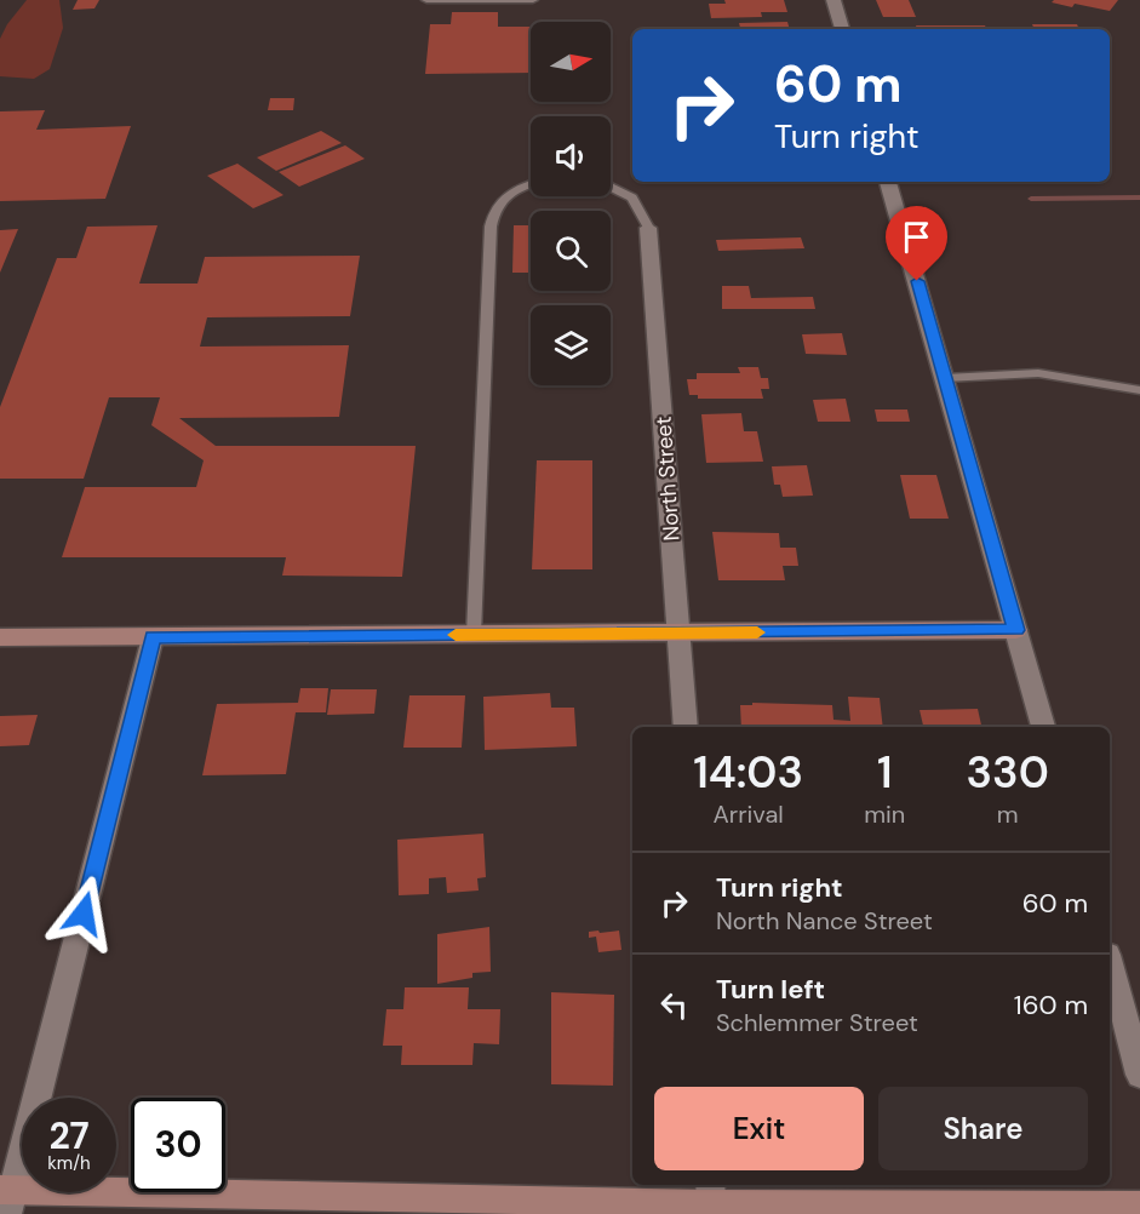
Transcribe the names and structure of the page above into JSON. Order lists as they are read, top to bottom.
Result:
{
  "streets": {
    "street": ["North Street"]
  },
  "north": "right",
  "page": {
    "turn": ["60 m", "Turn right"],
    "eta": [
      "14:03",
      "Arrival",
      "1",
      "min",
      "330",
      "m"
    ],
    "list": [
      {
        "name": "Turn right",
        "note": "North Nance Street",
        "value": "60 m"
      },
      {
        "name": "Turn left",
        "note": "Schlemmer Street",
        "value": "160 m"
      }
    ],
    "buttons": ["Exit", "Share"],
    "speed": "27 km/h",
    "limit": "30"
  }
}
